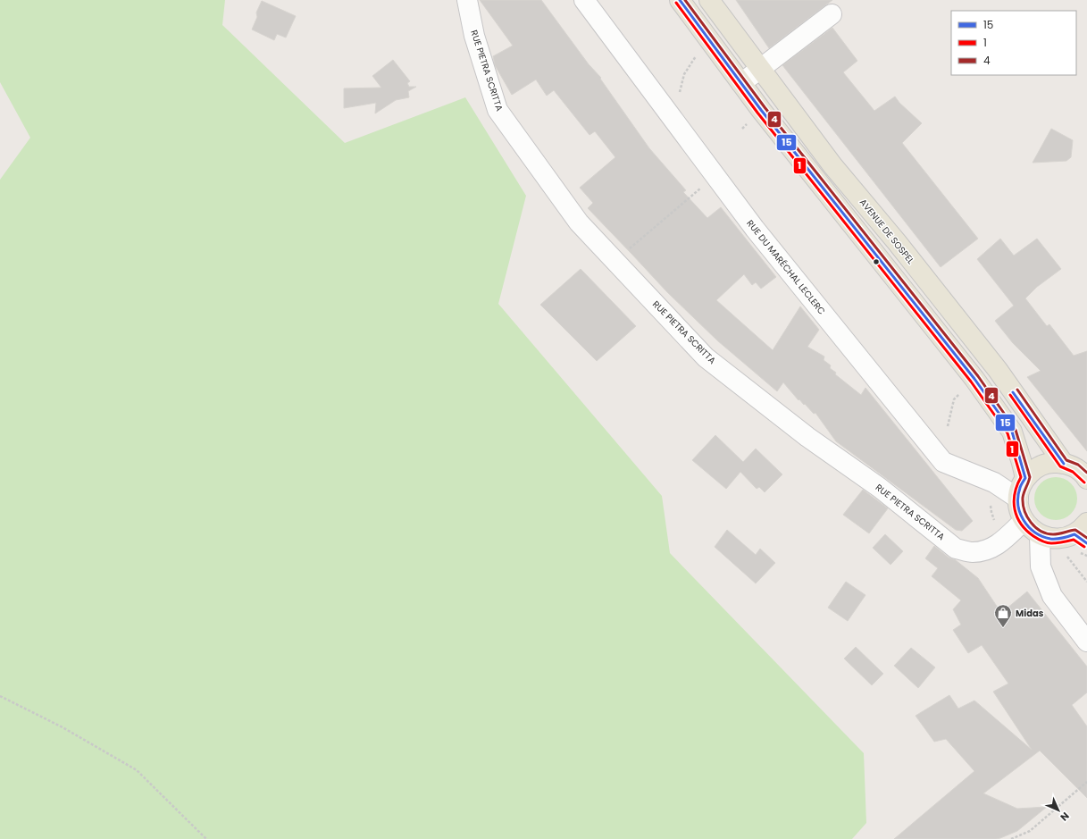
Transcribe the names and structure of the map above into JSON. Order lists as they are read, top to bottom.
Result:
{
  "streets": {
    "main road": ["AVENUE DE SOSPEL"],
    "street": ["RUE PIETRA SCRITTA", "RUE DU MARÉCHAL LECLERC"]
  },
  "places": {
    "shop": ["Midas"]
  },
  "lines": ["transit line 15", "transit line 4", "transit line 1"],
  "legend": ["15", "1", "4"],
  "north": "bottom right"
}
